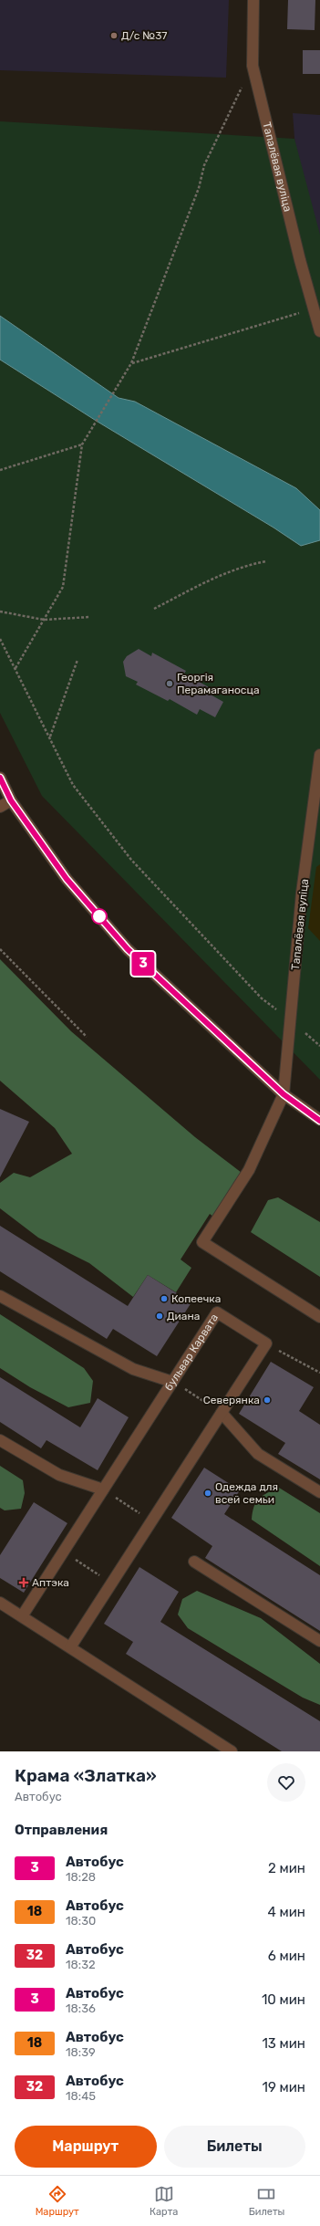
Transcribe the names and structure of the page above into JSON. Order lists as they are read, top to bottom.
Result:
{
  "streets": {
    "street": ["Тапалёвая вуліца", "бульвар Карвата"]
  },
  "places": {
    "other": [
      "Д/с №37",
      "Георгія Перамаганосца",
      "Копеечка",
      "Диана",
      "Северянка",
      "Одежда для всей семьи"
    ],
    "health": ["Аптэка"]
  },
  "lines": ["bus line 3"],
  "page": {
    "on_map": "3",
    "heading": [
      ["Крама «Златка»", "Автобус"],
      "Отправления"
    ],
    "list": [
      {
        "mark": "3",
        "name": "Автобус",
        "note": "18:28",
        "value": "2 мин"
      },
      {
        "mark": "18",
        "name": "Автобус",
        "note": "18:30",
        "value": "4 мин"
      },
      {
        "mark": "32",
        "name": "Автобус",
        "note": "18:32",
        "value": "6 мин"
      },
      {
        "mark": "3",
        "name": "Автобус",
        "note": "18:36",
        "value": "10 мин"
      },
      {
        "mark": "18",
        "name": "Автобус",
        "note": "18:39",
        "value": "13 мин"
      },
      {
        "mark": "32",
        "name": "Автобус",
        "note": "18:45",
        "value": "19 мин"
      }
    ],
    "buttons": ["Маршрут", "Билеты"],
    "tabs": ["Маршрут", "Карта", "Билеты"]
  }
}
